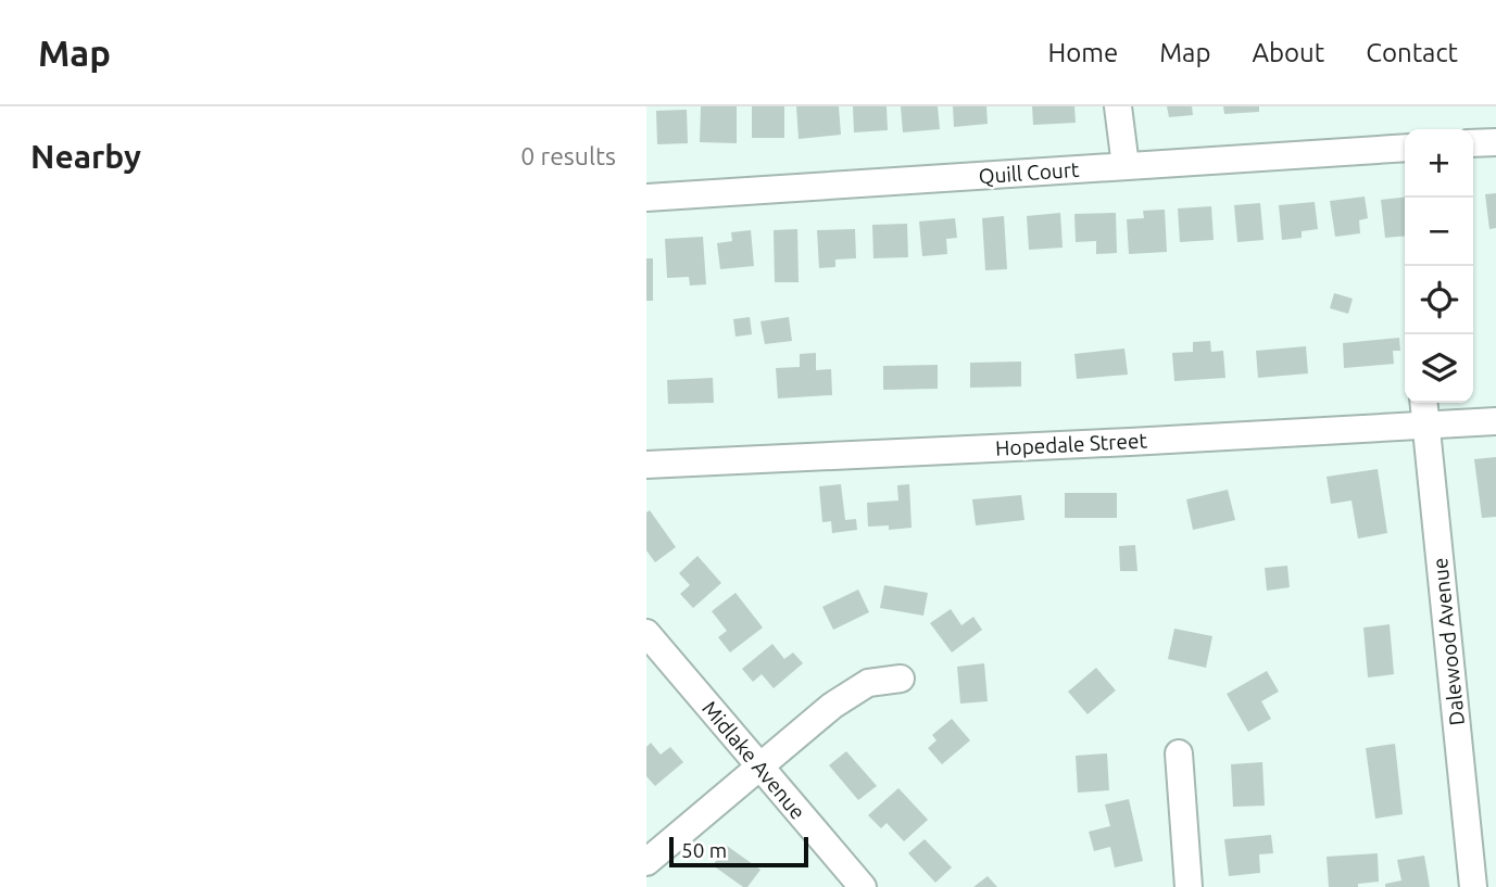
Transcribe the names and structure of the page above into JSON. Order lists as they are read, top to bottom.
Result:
{
  "streets": {
    "street": [
      "Quill Court",
      "Hopedale Street",
      "Dalewood Avenue",
      "Midlake Avenue"
    ]
  },
  "crossings": [
    ["Hopedale Street", "Dalewood Avenue"]
  ],
  "scale_bar": "50 m",
  "page": {
    "header": "Map",
    "nav": [
      "Home",
      "Map",
      "About",
      "Contact"
    ],
    "heading": ["Nearby", "0 results"],
    "map_buttons": ["+", "−"],
    "scale": "50 m"
  }
}
